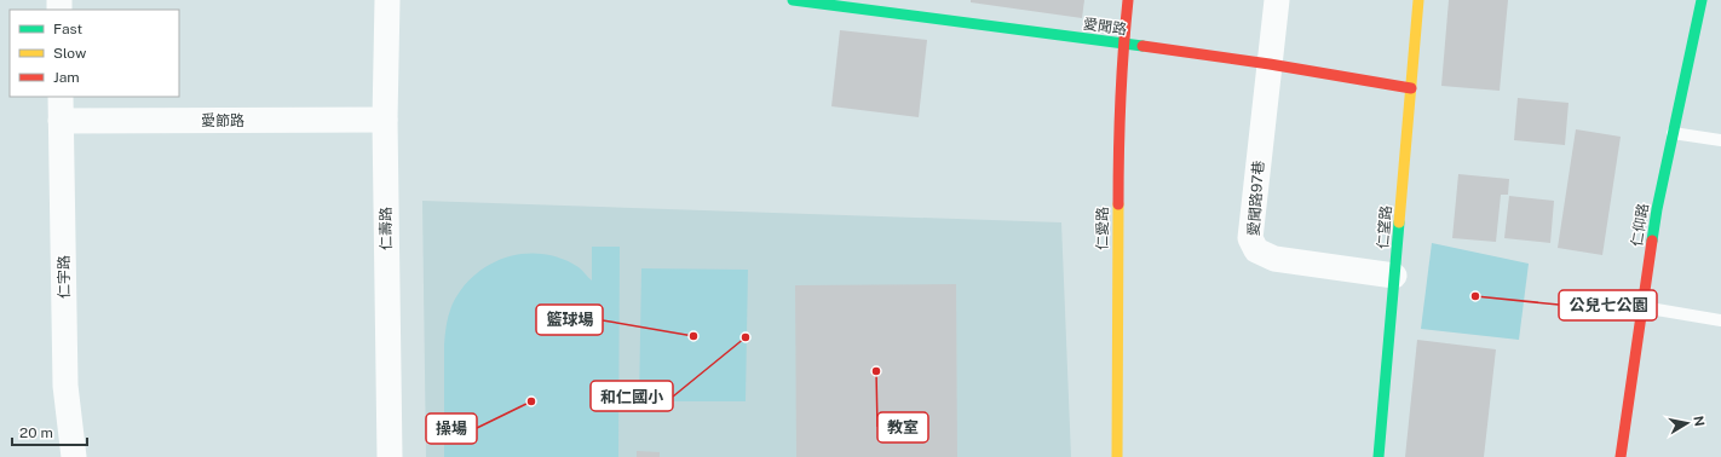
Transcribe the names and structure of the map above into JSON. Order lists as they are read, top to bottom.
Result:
{
  "streets": {
    "street": [
      "愛聞路",
      "愛節路",
      "愛聞路97巷",
      "仁仰路",
      "仁望路",
      "仁壽路",
      "仁愛路",
      "仁宇路"
    ]
  },
  "crossings": [
    ["愛聞路", "愛聞路97巷"],
    ["愛聞路", "仁望路"],
    ["愛聞路", "仁愛路"],
    ["愛節路", "仁壽路"],
    ["愛節路", "仁宇路"],
    ["愛聞路97巷", "仁望路"]
  ],
  "places": [
    "公兒七公園",
    "籃球場",
    "和仁國小",
    "教室",
    "操場"
  ],
  "legend": ["Fast", "Slow", "Jam"],
  "scale_bar": "20 m",
  "north": "right"
}
